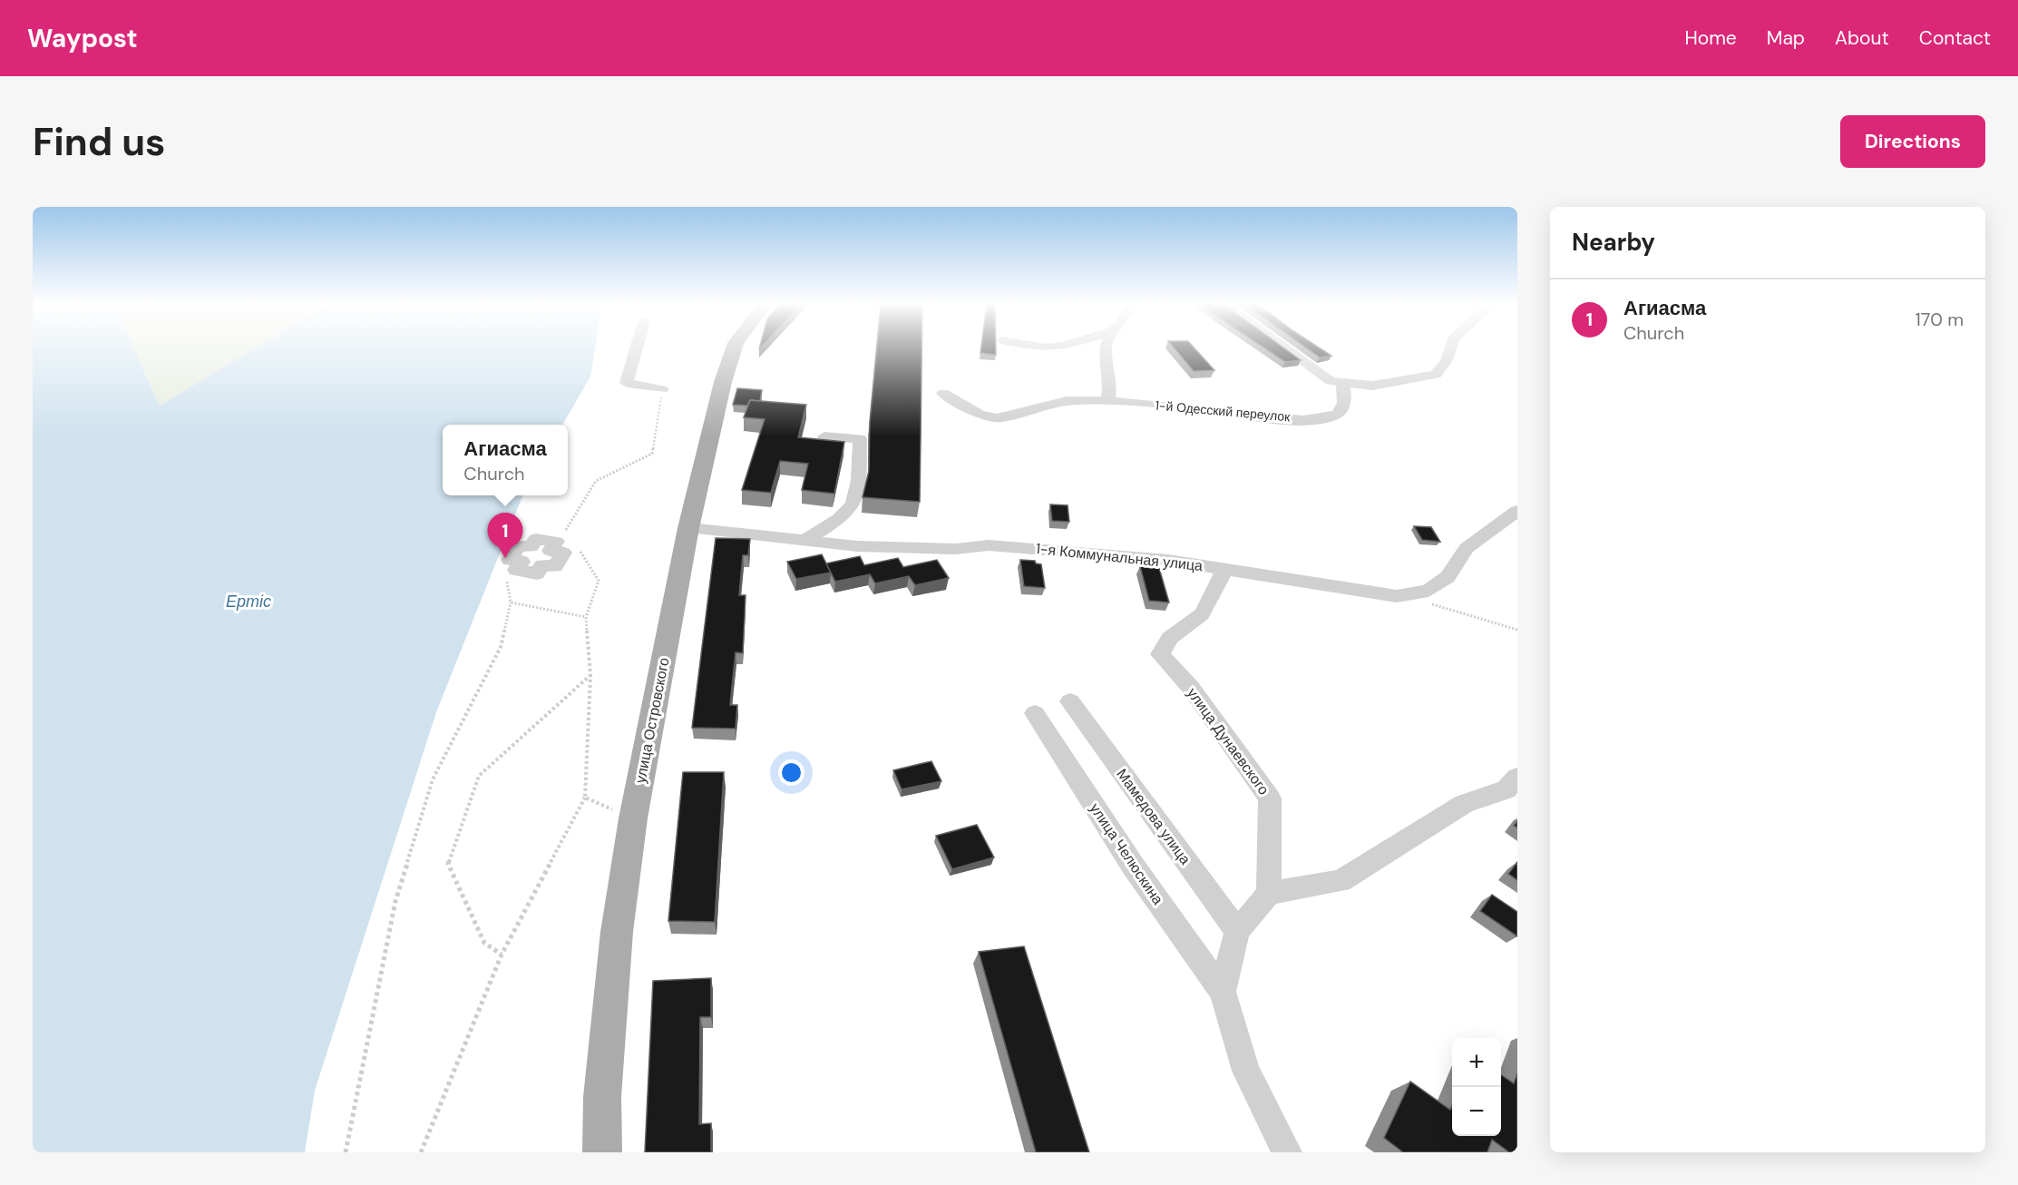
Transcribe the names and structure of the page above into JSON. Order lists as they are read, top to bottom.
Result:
{
  "streets": {
    "main road": ["улица Островского"],
    "street": [
      "1-й Одесский переулок",
      "1-я Коммунальная улица",
      "улица Дунаевского",
      "Мамедова улица",
      "улица Челюскина"
    ]
  },
  "crossings": [
    ["1-я Коммунальная улица", "улица Островского"],
    ["1-я Коммунальная улица", "улица Дунаевского"]
  ],
  "water": ["Ертіс"],
  "page": {
    "header": "Waypost",
    "nav": [
      "Home",
      "Map",
      "About",
      "Contact"
    ],
    "buttons": "Directions",
    "title": "Find us",
    "heading": "Nearby",
    "list": [
      {
        "mark": "1",
        "name": "Агиасма",
        "note": "Church",
        "value": "170 m"
      }
    ],
    "popup": ["Агиасма", "Church"],
    "pins": "1",
    "map_buttons": ["+", "−"]
  }
}
